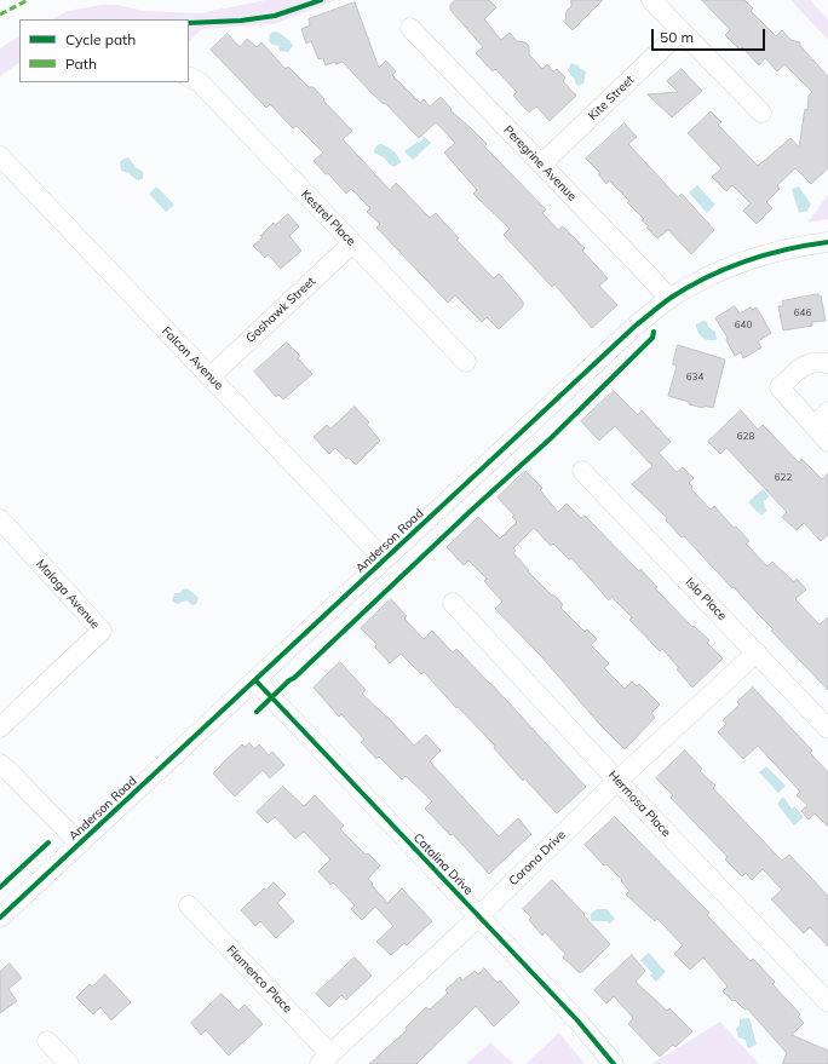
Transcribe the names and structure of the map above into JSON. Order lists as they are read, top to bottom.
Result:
{
  "streets": {
    "street": [
      "Kite Street",
      "Peregrine Avenue",
      "Kestrel Place",
      "Goshawk Street",
      "Falcon Avenue",
      "Anderson Road",
      "Malaga Avenue",
      "Isla Place",
      "Hermosa Place",
      "Corona Drive",
      "Catalina Drive",
      "Flamenco Place"
    ]
  },
  "crossings": [
    ["Kite Street", "Peregrine Avenue"],
    ["Peregrine Avenue", "Anderson Road"],
    ["Kestrel Place", "Goshawk Street"],
    ["Goshawk Street", "Falcon Avenue"],
    ["Falcon Avenue", "Anderson Road"],
    ["Anderson Road", "Catalina Drive"],
    ["Isla Place", "Corona Drive"],
    ["Hermosa Place", "Corona Drive"],
    ["Corona Drive", "Catalina Drive"],
    ["Corona Drive", "Flamenco Place"]
  ],
  "house_numbers": [
    "646",
    "640",
    "634",
    "628",
    "622"
  ],
  "legend": ["Cycle path", "Path"],
  "scale_bar": "50 m"
}
